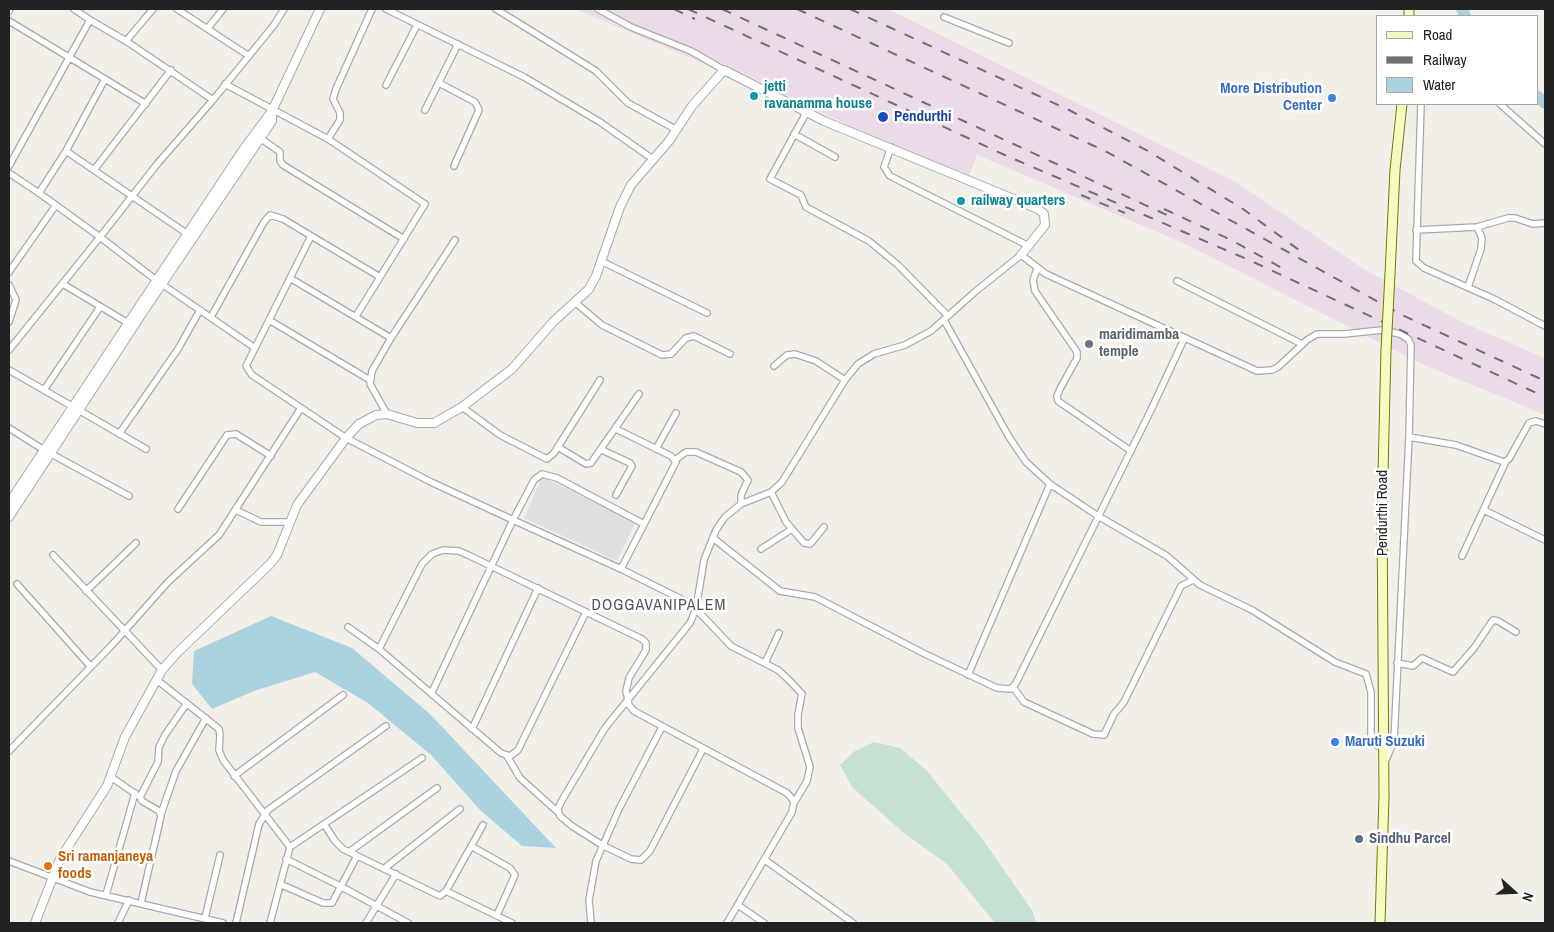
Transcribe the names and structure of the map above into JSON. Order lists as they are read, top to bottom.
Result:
{
  "streets": {
    "main road": ["Pendurthi Road"]
  },
  "districts": ["DOGGAVANIPALEM"],
  "places": [
    "jetti ravanamma house",
    "More Distribution Center",
    "Pendurthi",
    "railway quarters",
    "maridimamba temple",
    "Maruti Suzuki",
    "Sindhu Parcel",
    "Sri ramanjaneya foods"
  ],
  "legend": ["Road", "Railway", "Water"],
  "north": "right"
}
